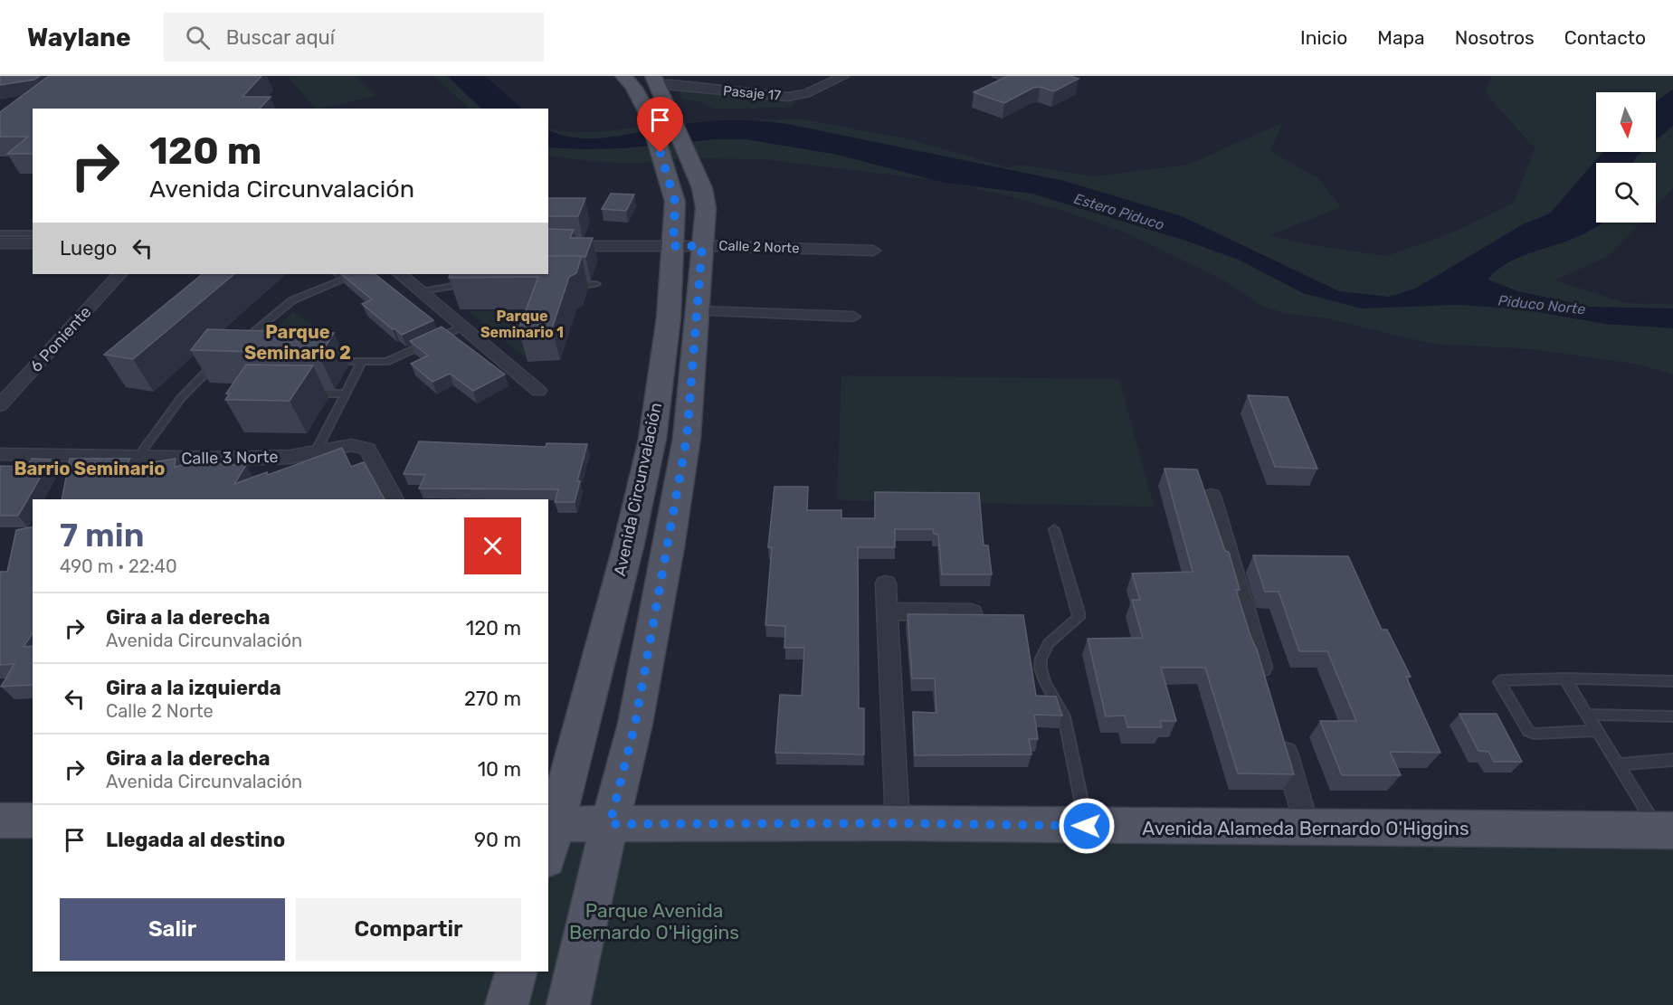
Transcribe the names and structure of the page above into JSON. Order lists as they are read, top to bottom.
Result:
{
  "streets": {
    "main road": ["Avenida Circunvalación", "Avenida Alameda Bernardo O'Higgins"],
    "street": [
      "Pasaje 17",
      "Calle 2 Norte",
      "6 Poniente",
      "Calle 3 Norte"
    ]
  },
  "crossings": [
    ["Pasaje 17", "Avenida Circunvalación"],
    ["Calle 2 Norte", "Avenida Circunvalación"],
    ["Avenida Circunvalación", "Avenida Alameda Bernardo O'Higgins"]
  ],
  "districts": ["Parque Seminario 1", "Parque Seminario 2", "Barrio Seminario"],
  "water": ["Estero Piduco", "Piduco Norte"],
  "parks": ["Parque Avenida Bernardo O'Higgins"],
  "north": "bottom",
  "page": {
    "header": "Waylane",
    "search": "Buscar aquí",
    "nav": [
      "Inicio",
      "Mapa",
      "Nosotros",
      "Contacto"
    ],
    "turn": ["120 m", "Avenida Circunvalación"],
    "then": "Luego",
    "heading": ["7 min", "490 m · 22:40"],
    "list": [
      {
        "name": "Gira a la derecha",
        "note": "Avenida Circunvalación",
        "value": "120 m"
      },
      {
        "name": "Gira a la izquierda",
        "note": "Calle 2 Norte",
        "value": "270 m"
      },
      {
        "name": "Gira a la derecha",
        "note": "Avenida Circunvalación",
        "value": "10 m"
      },
      {
        "name": "Llegada al destino",
        "value": "90 m"
      }
    ],
    "buttons": ["Salir", "Compartir"]
  }
}
